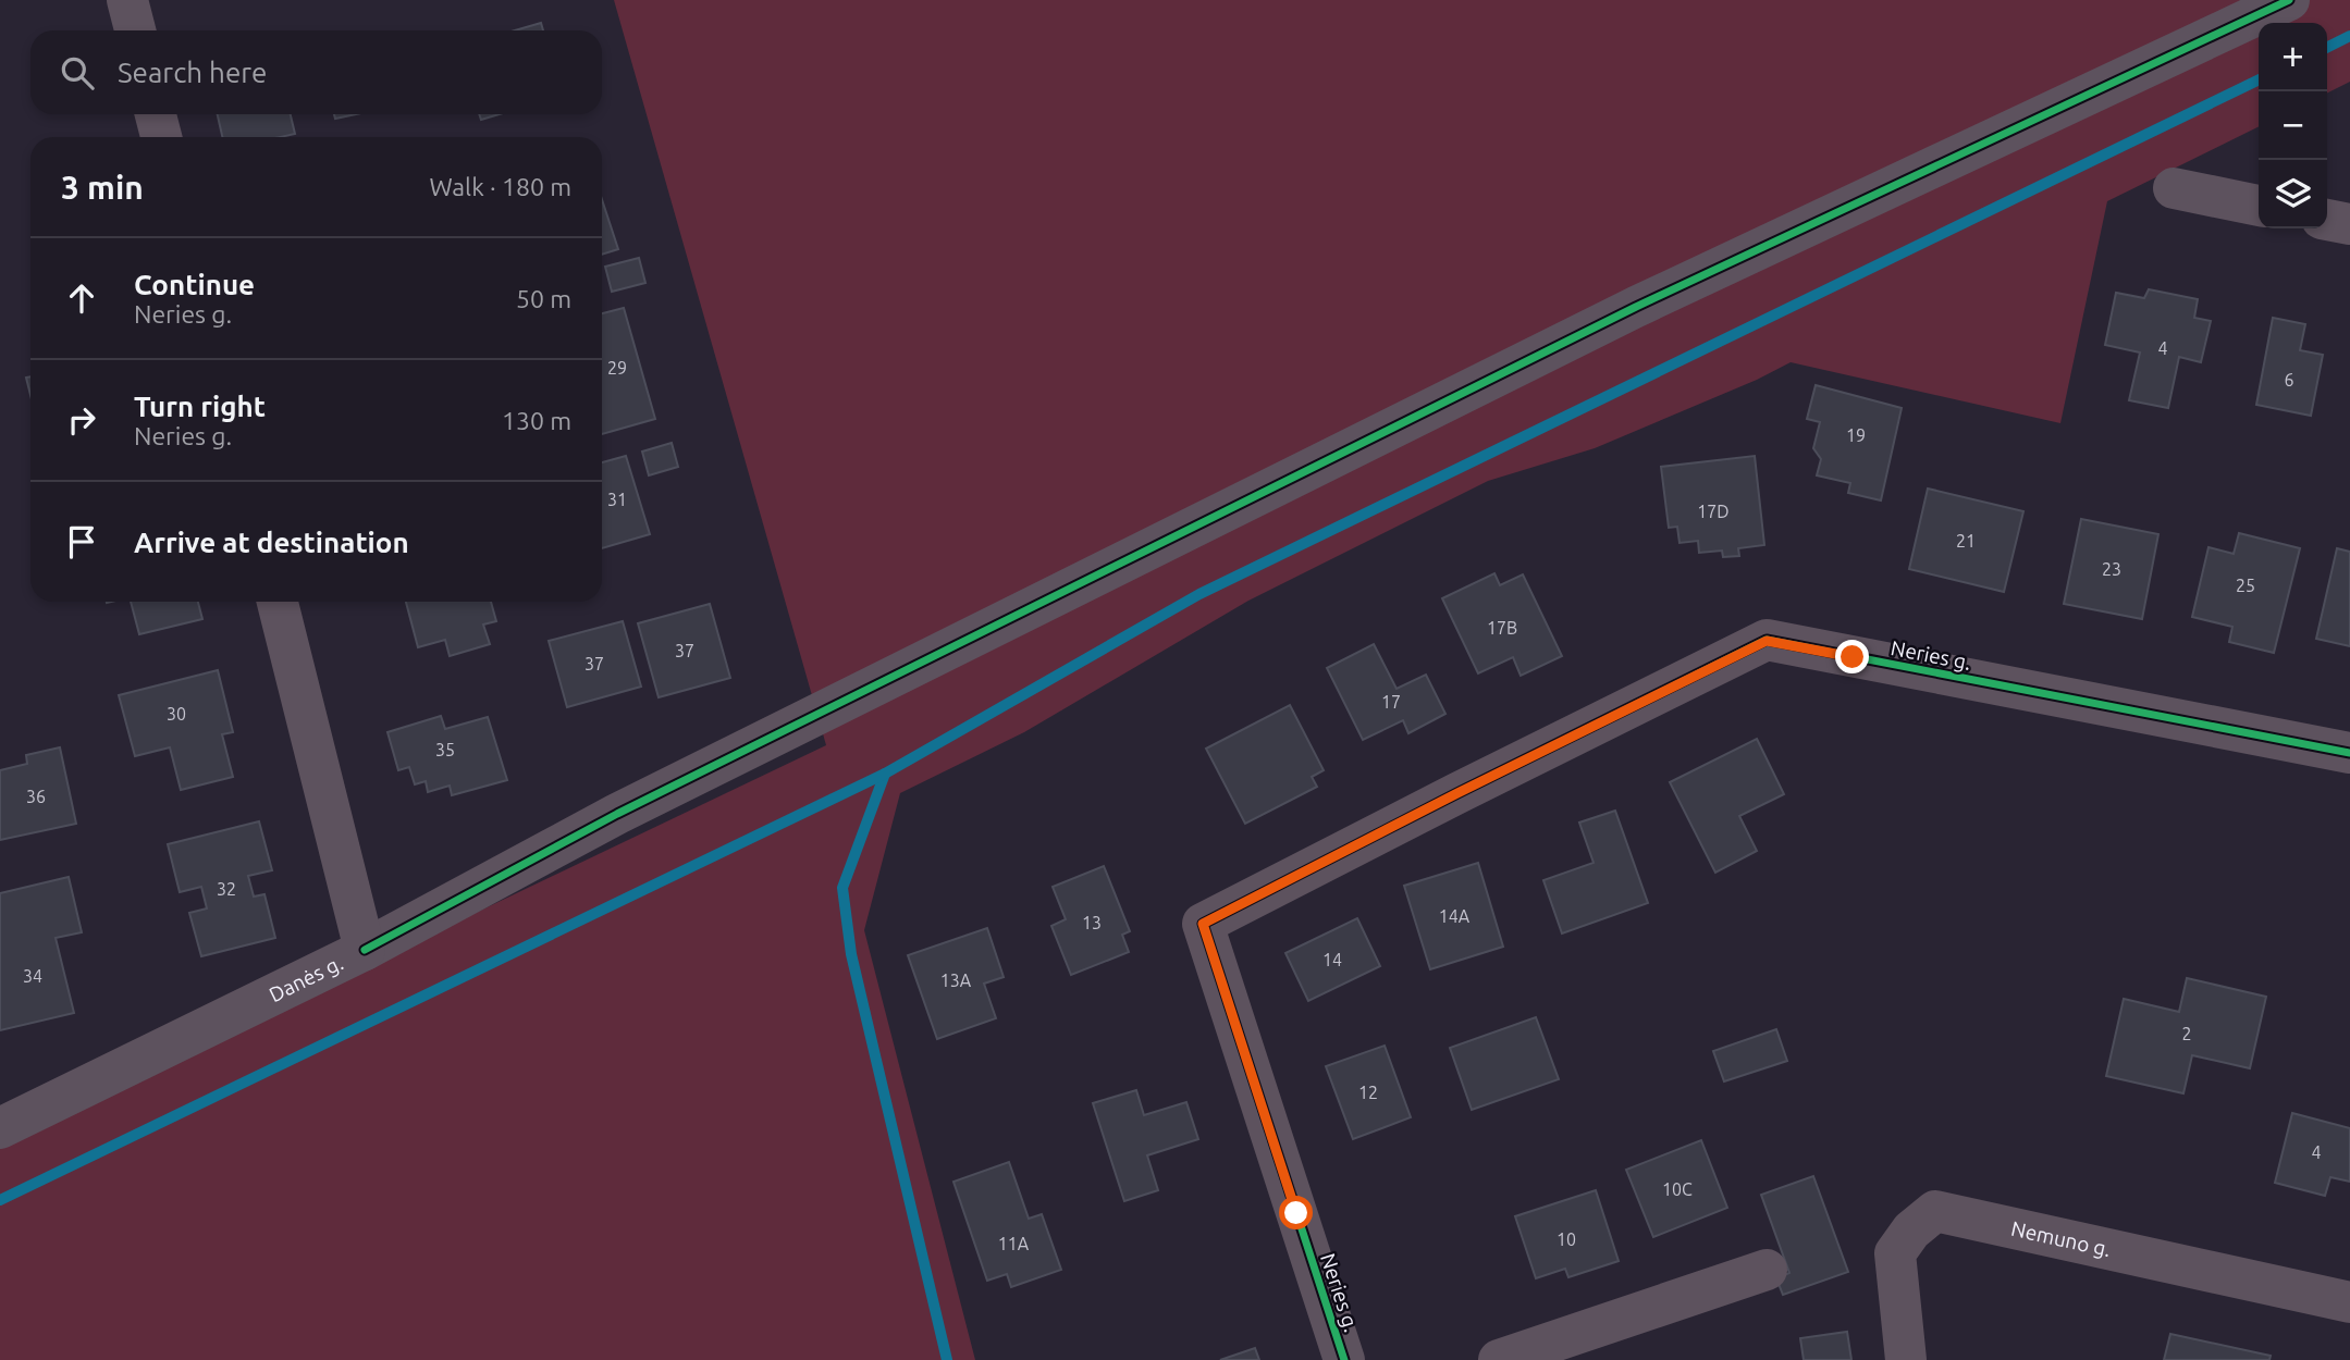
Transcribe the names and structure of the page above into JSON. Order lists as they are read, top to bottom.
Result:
{
  "streets": {
    "street": ["Neries g.", "Danės g.", "Nemuno g."]
  },
  "house_numbers": [
    "4",
    "29",
    "6",
    "19",
    "31",
    "17D",
    "21",
    "23",
    "25",
    "17B",
    "37",
    "37",
    "17",
    "30",
    "35",
    "36",
    "32",
    "14A",
    "13",
    "14",
    "34",
    "13A",
    "2",
    "12",
    "4",
    "10C",
    "10",
    "11A"
  ],
  "page": {
    "map_buttons": ["+", "−"],
    "search": "Search here",
    "heading": ["3 min", "Walk · 180 m"],
    "list": [
      ["Continue", "Neries g.", "50 m"],
      ["Turn right", "Neries g.", "130 m"],
      "Arrive at destination"
    ]
  }
}
